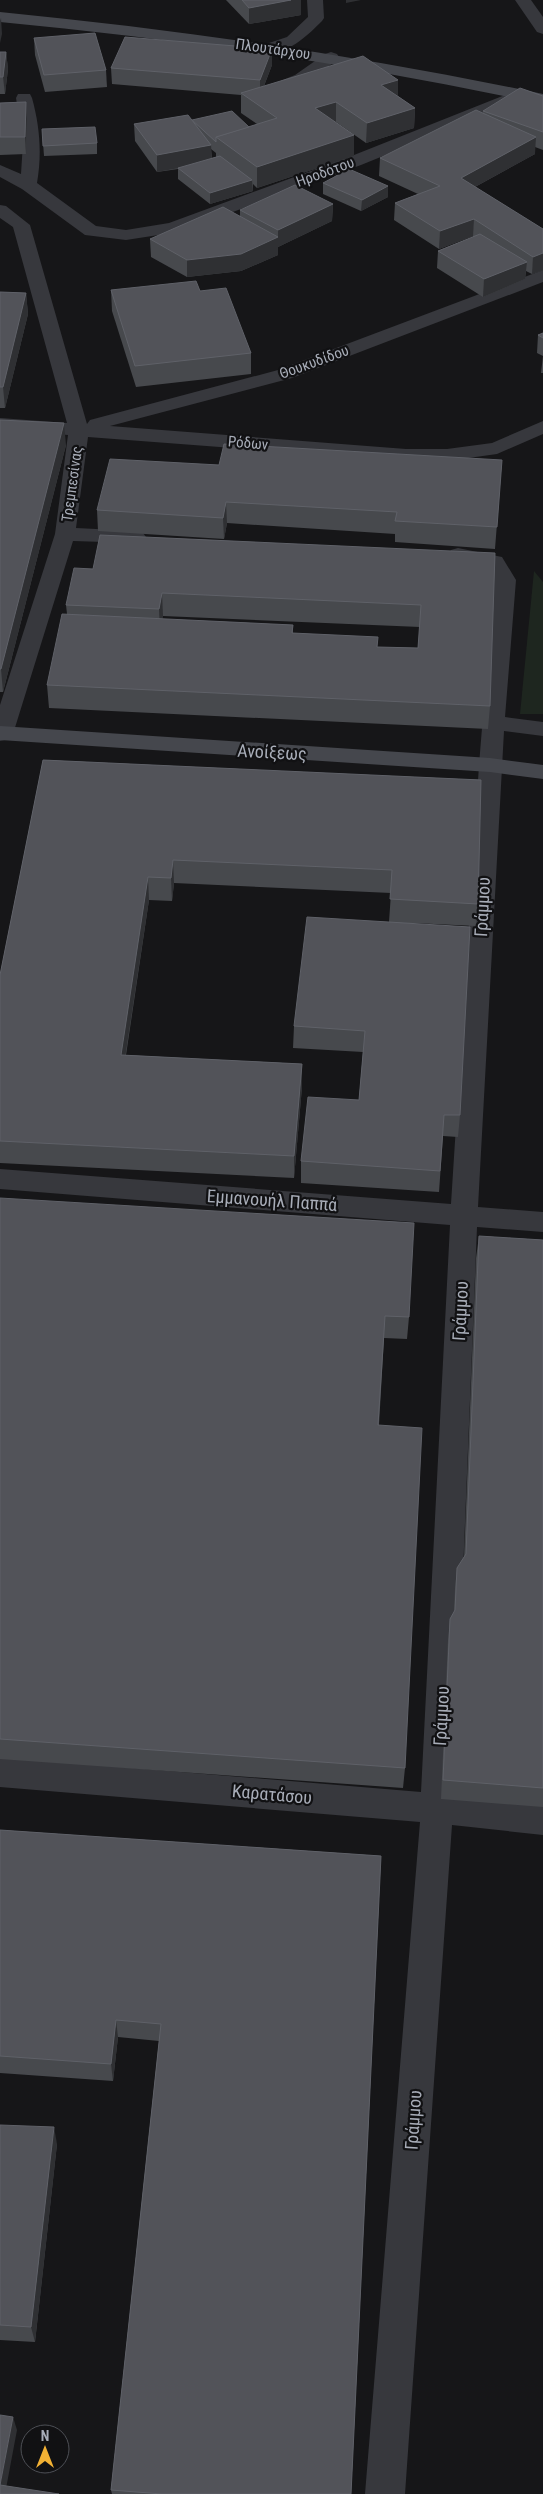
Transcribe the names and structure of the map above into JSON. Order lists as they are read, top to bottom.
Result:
{
  "streets": {
    "street": [
      "Πλουτάρχου",
      "Ηροδότου",
      "Θουκυδίδου",
      "Ρόδων",
      "Τρεμπεσίνας",
      "Ανοίξεως",
      "Γράμμου",
      "Εμμανουήλ Παππά",
      "Καρατάσου"
    ]
  },
  "crossings": [
    ["Πλουτάρχου", "Ηροδότου"],
    ["Θουκυδίδου", "Ρόδων"],
    ["Θουκυδίδου", "Τρεμπεσίνας"],
    ["Ρόδων", "Τρεμπεσίνας"],
    ["Τρεμπεσίνας", "Ανοίξεως"],
    ["Ανοίξεως", "Γράμμου"],
    ["Γράμμου", "Εμμανουήλ Παππά"],
    ["Γράμμου", "Καρατάσου"]
  ],
  "north": "top"
}
